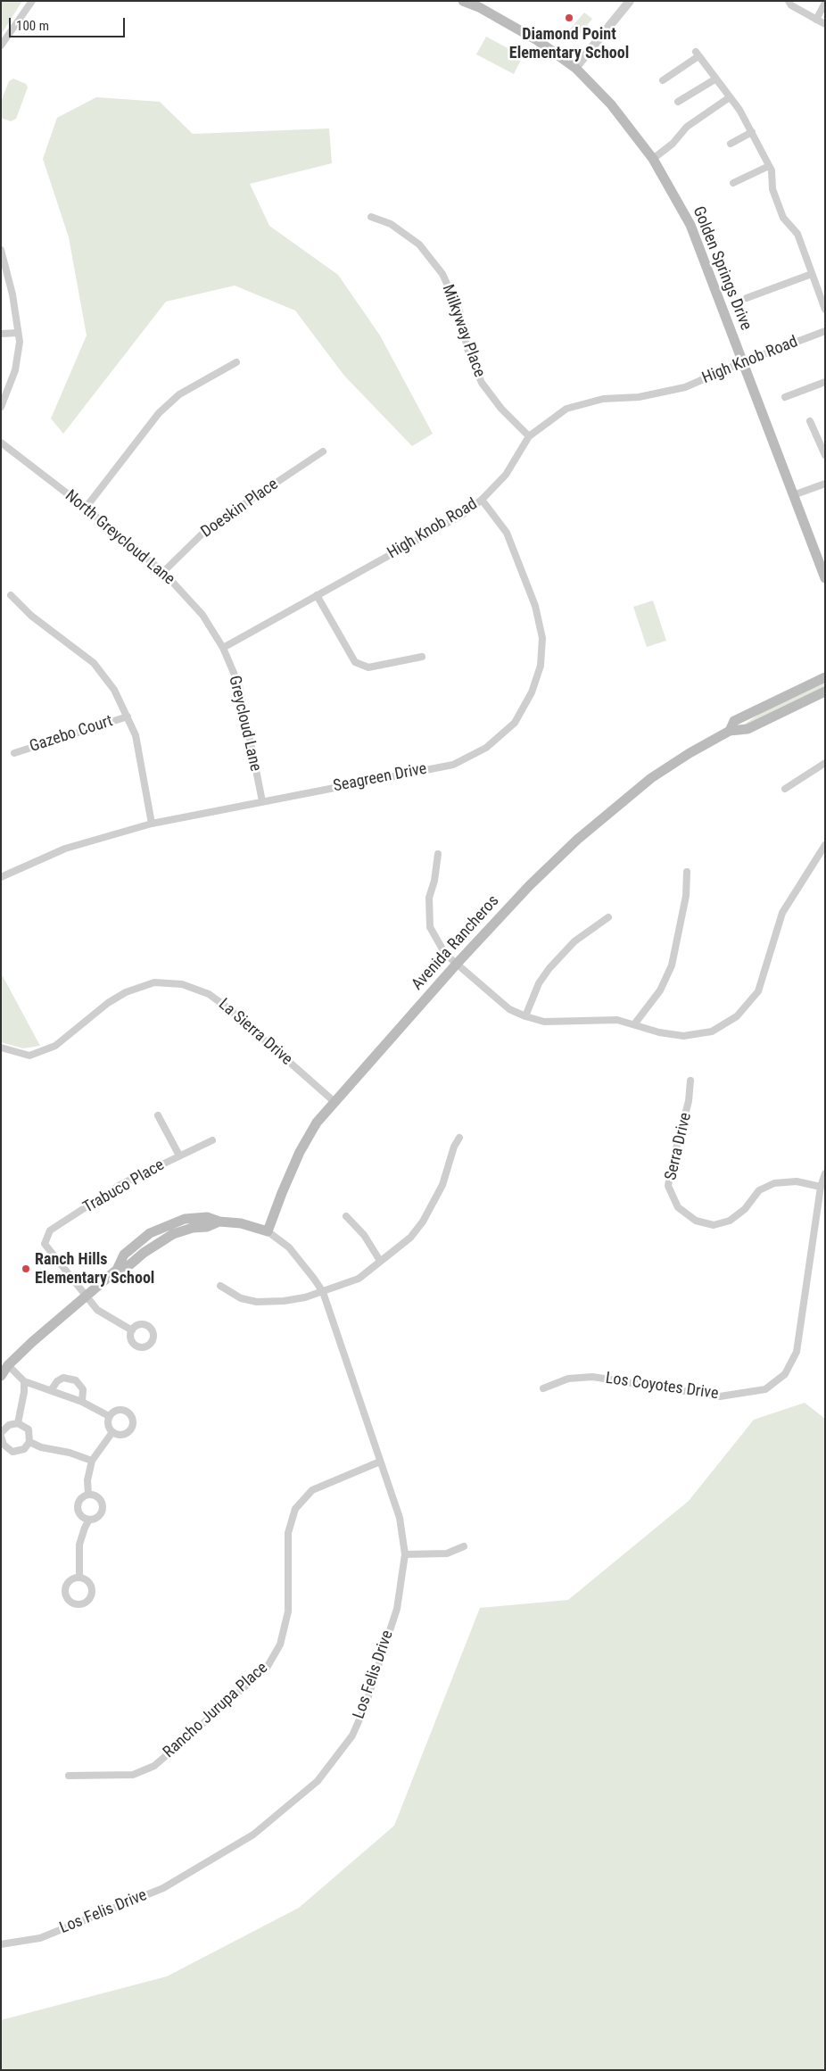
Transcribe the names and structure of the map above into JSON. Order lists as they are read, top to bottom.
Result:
{
  "streets": {
    "main road": ["Golden Springs Drive", "Avenida Rancheros"],
    "street": [
      "Milkyway Place",
      "High Knob Road",
      "Doeskin Place",
      "North Greycloud Lane",
      "Greycloud Lane",
      "Gazebo Court",
      "Seagreen Drive",
      "La Sierra Drive",
      "Serra Drive",
      "Trabuco Place",
      "Los Coyotes Drive",
      "Los Felis Drive",
      "Rancho Jurupa Place"
    ]
  },
  "crossings": [
    ["Golden Springs Drive", "High Knob Road"],
    ["Milkyway Place", "High Knob Road"],
    ["High Knob Road", "North Greycloud Lane"],
    ["High Knob Road", "Greycloud Lane"],
    ["High Knob Road", "Seagreen Drive"],
    ["Doeskin Place", "North Greycloud Lane"],
    ["North Greycloud Lane", "Greycloud Lane"],
    ["Greycloud Lane", "Seagreen Drive"],
    ["Avenida Rancheros", "La Sierra Drive"],
    ["Avenida Rancheros", "Los Felis Drive"],
    ["Serra Drive", "Los Coyotes Drive"],
    ["Los Felis Drive", "Rancho Jurupa Place"]
  ],
  "places": ["Diamond Point Elementary School", "Ranch Hills Elementary School"],
  "scale_bar": "100 m"
}
